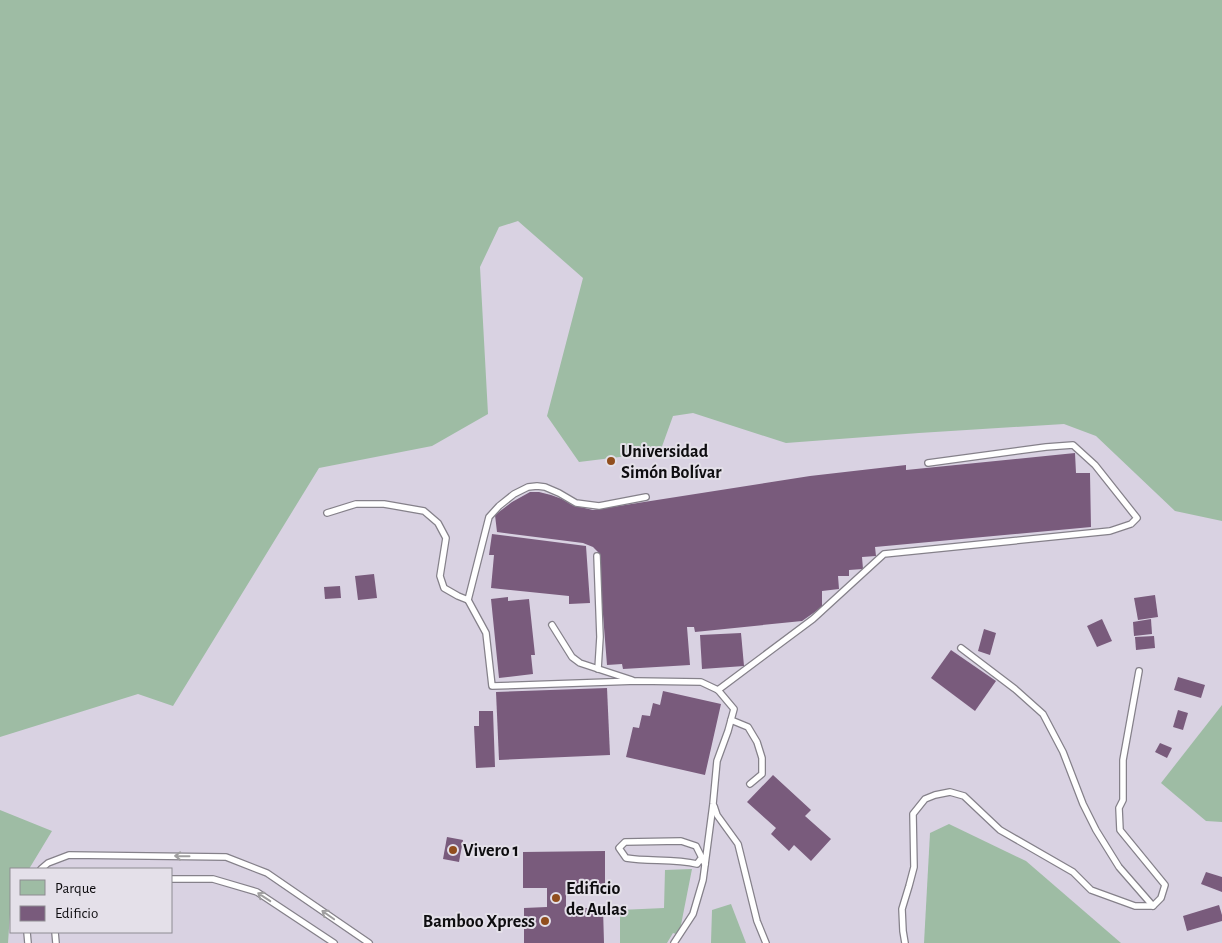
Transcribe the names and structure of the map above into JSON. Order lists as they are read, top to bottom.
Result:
{
  "places": [
    "Universidad Simón Bolívar",
    "Vivero 1",
    "Edificio de Aulas",
    "Bamboo Xpress"
  ],
  "legend": ["Parque", "Edificio"]
}
